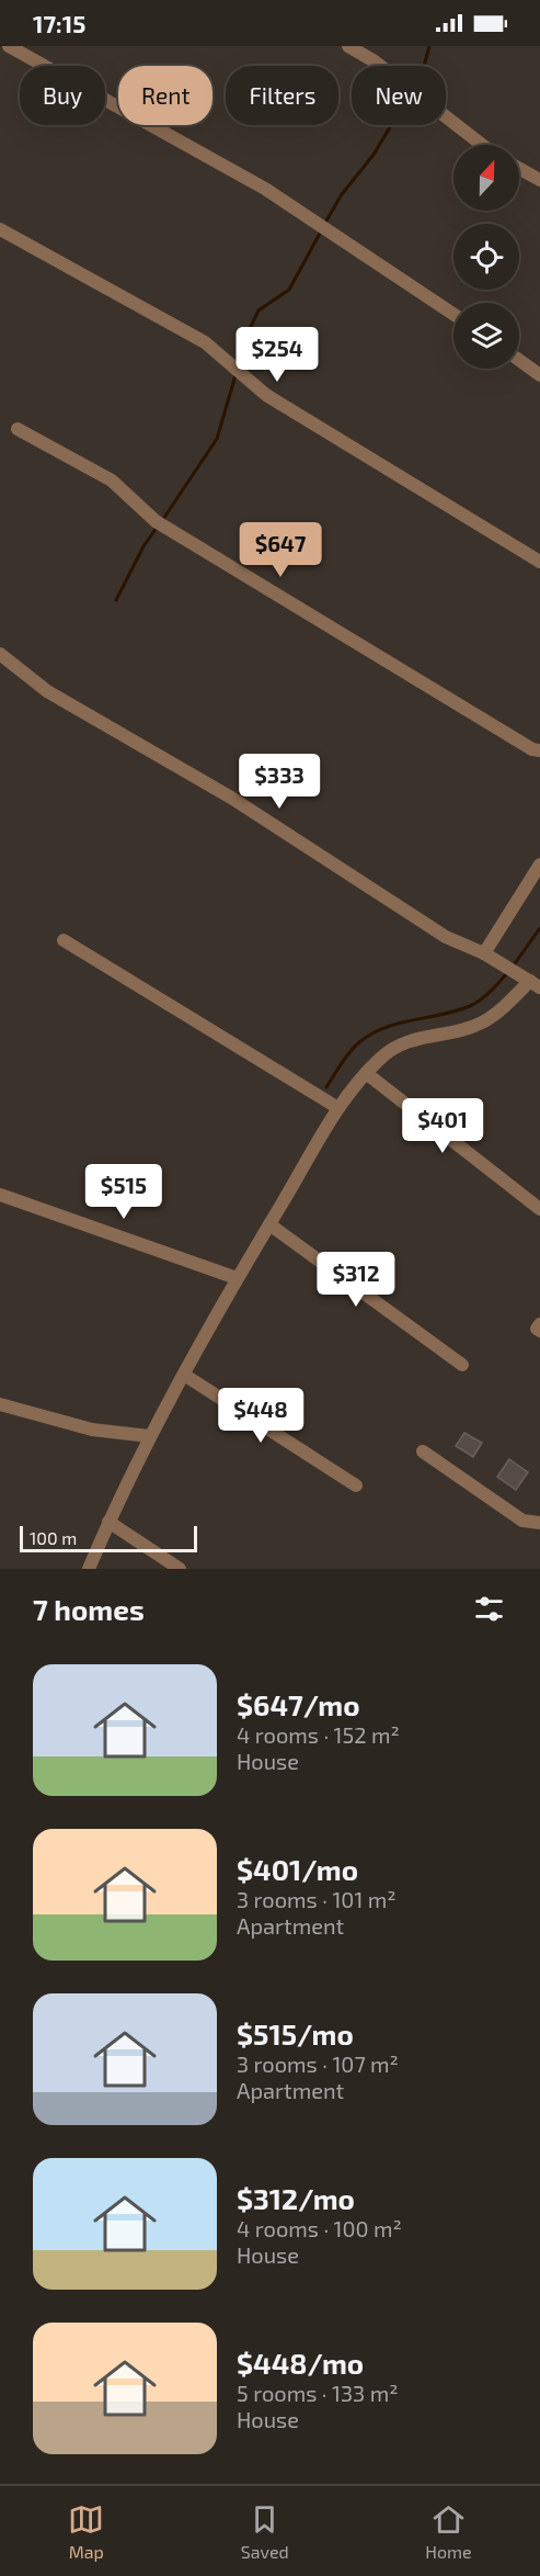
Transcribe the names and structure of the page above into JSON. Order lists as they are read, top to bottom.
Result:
{
  "scale_bar": "100 m",
  "north": "top",
  "page": {
    "status": "17:15",
    "chip": [
      "Buy",
      "Rent",
      "Filters",
      "New"
    ],
    "price": [
      "$254",
      "$647",
      "$333",
      "$401",
      "$515",
      "$312",
      "$448"
    ],
    "scale": "100 m",
    "heading": "7 homes",
    "list": [
      {
        "name": "$647/mo",
        "note": "4 rooms · 152 m² · House"
      },
      {
        "name": "$401/mo",
        "note": "3 rooms · 101 m² · Apartment"
      },
      {
        "name": "$515/mo",
        "note": "3 rooms · 107 m² · Apartment"
      },
      {
        "name": "$312/mo",
        "note": "4 rooms · 100 m² · House"
      },
      {
        "name": "$448/mo",
        "note": "5 rooms · 133 m² · House"
      }
    ],
    "tabs": ["Map", "Saved", "Home"]
  }
}
